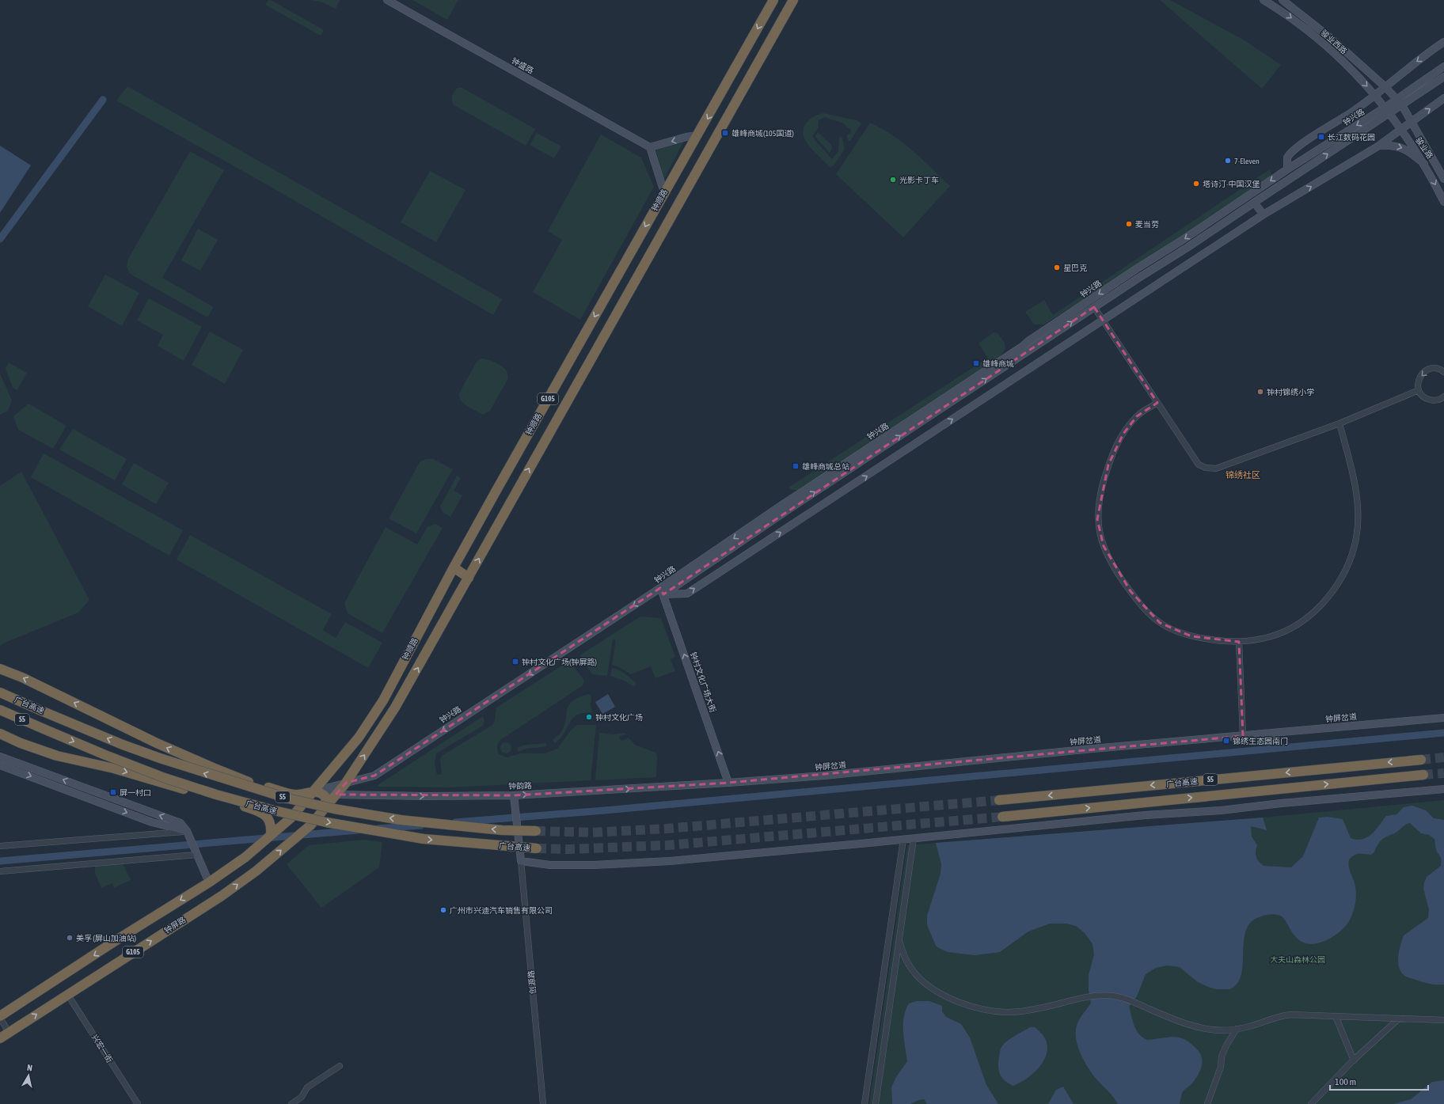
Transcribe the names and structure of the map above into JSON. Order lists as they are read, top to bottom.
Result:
{
  "streets": {
    "highway": [
      "钟顺路",
      "G105",
      "广台高速",
      "S5",
      "钟屏路"
    ],
    "main road": [
      "骏业西路",
      "钟盛路",
      "钟兴路",
      "骏业路",
      "钟村文化广场大街",
      "钟屏岔道",
      "钟韵路"
    ],
    "street": ["创源路", "兴宏一街"]
  },
  "crossings": [
    ["骏业西路", "钟兴路"],
    ["骏业西路", "骏业路"],
    ["钟兴路", "骏业路"],
    ["钟兴路", "钟顺路"],
    ["钟兴路", "G105"],
    ["钟兴路", "钟村文化广场大街"],
    ["钟兴路", "钟韵路"],
    ["钟顺路", "G105"],
    ["钟顺路", "钟韵路"],
    ["钟顺路", "钟屏路"],
    ["G105", "钟韵路"],
    ["钟村文化广场大街", "钟屏岔道"],
    ["钟村文化广场大街", "钟韵路"],
    ["钟屏岔道", "钟韵路"],
    ["钟韵路", "钟屏路"],
    ["钟屏路", "兴宏一街"]
  ],
  "one_way": ["钟村文化广场大街", "钟韵路"],
  "districts": ["锦绣社区"],
  "parks": ["大夫山森林公园"],
  "places": {
    "transit": [
      "雄峰商城(105国道)",
      "长江数码花园",
      "雄峰商城",
      "雄峰商城总站",
      "钟村文化广场(钟屏路)",
      "锦绣生态园南门",
      "屏一村口"
    ],
    "other": [
      "7-Eleven",
      "光影卡丁车",
      "塔诗汀-中国汉堡",
      "麦当劳",
      "星巴克",
      "钟村锦绣小学",
      "钟村文化广场",
      "广州市兴迪汽车销售有限公司",
      "美孚 (屏山加油站)"
    ]
  },
  "scale_bar": "100 m",
  "north": "top"
}
